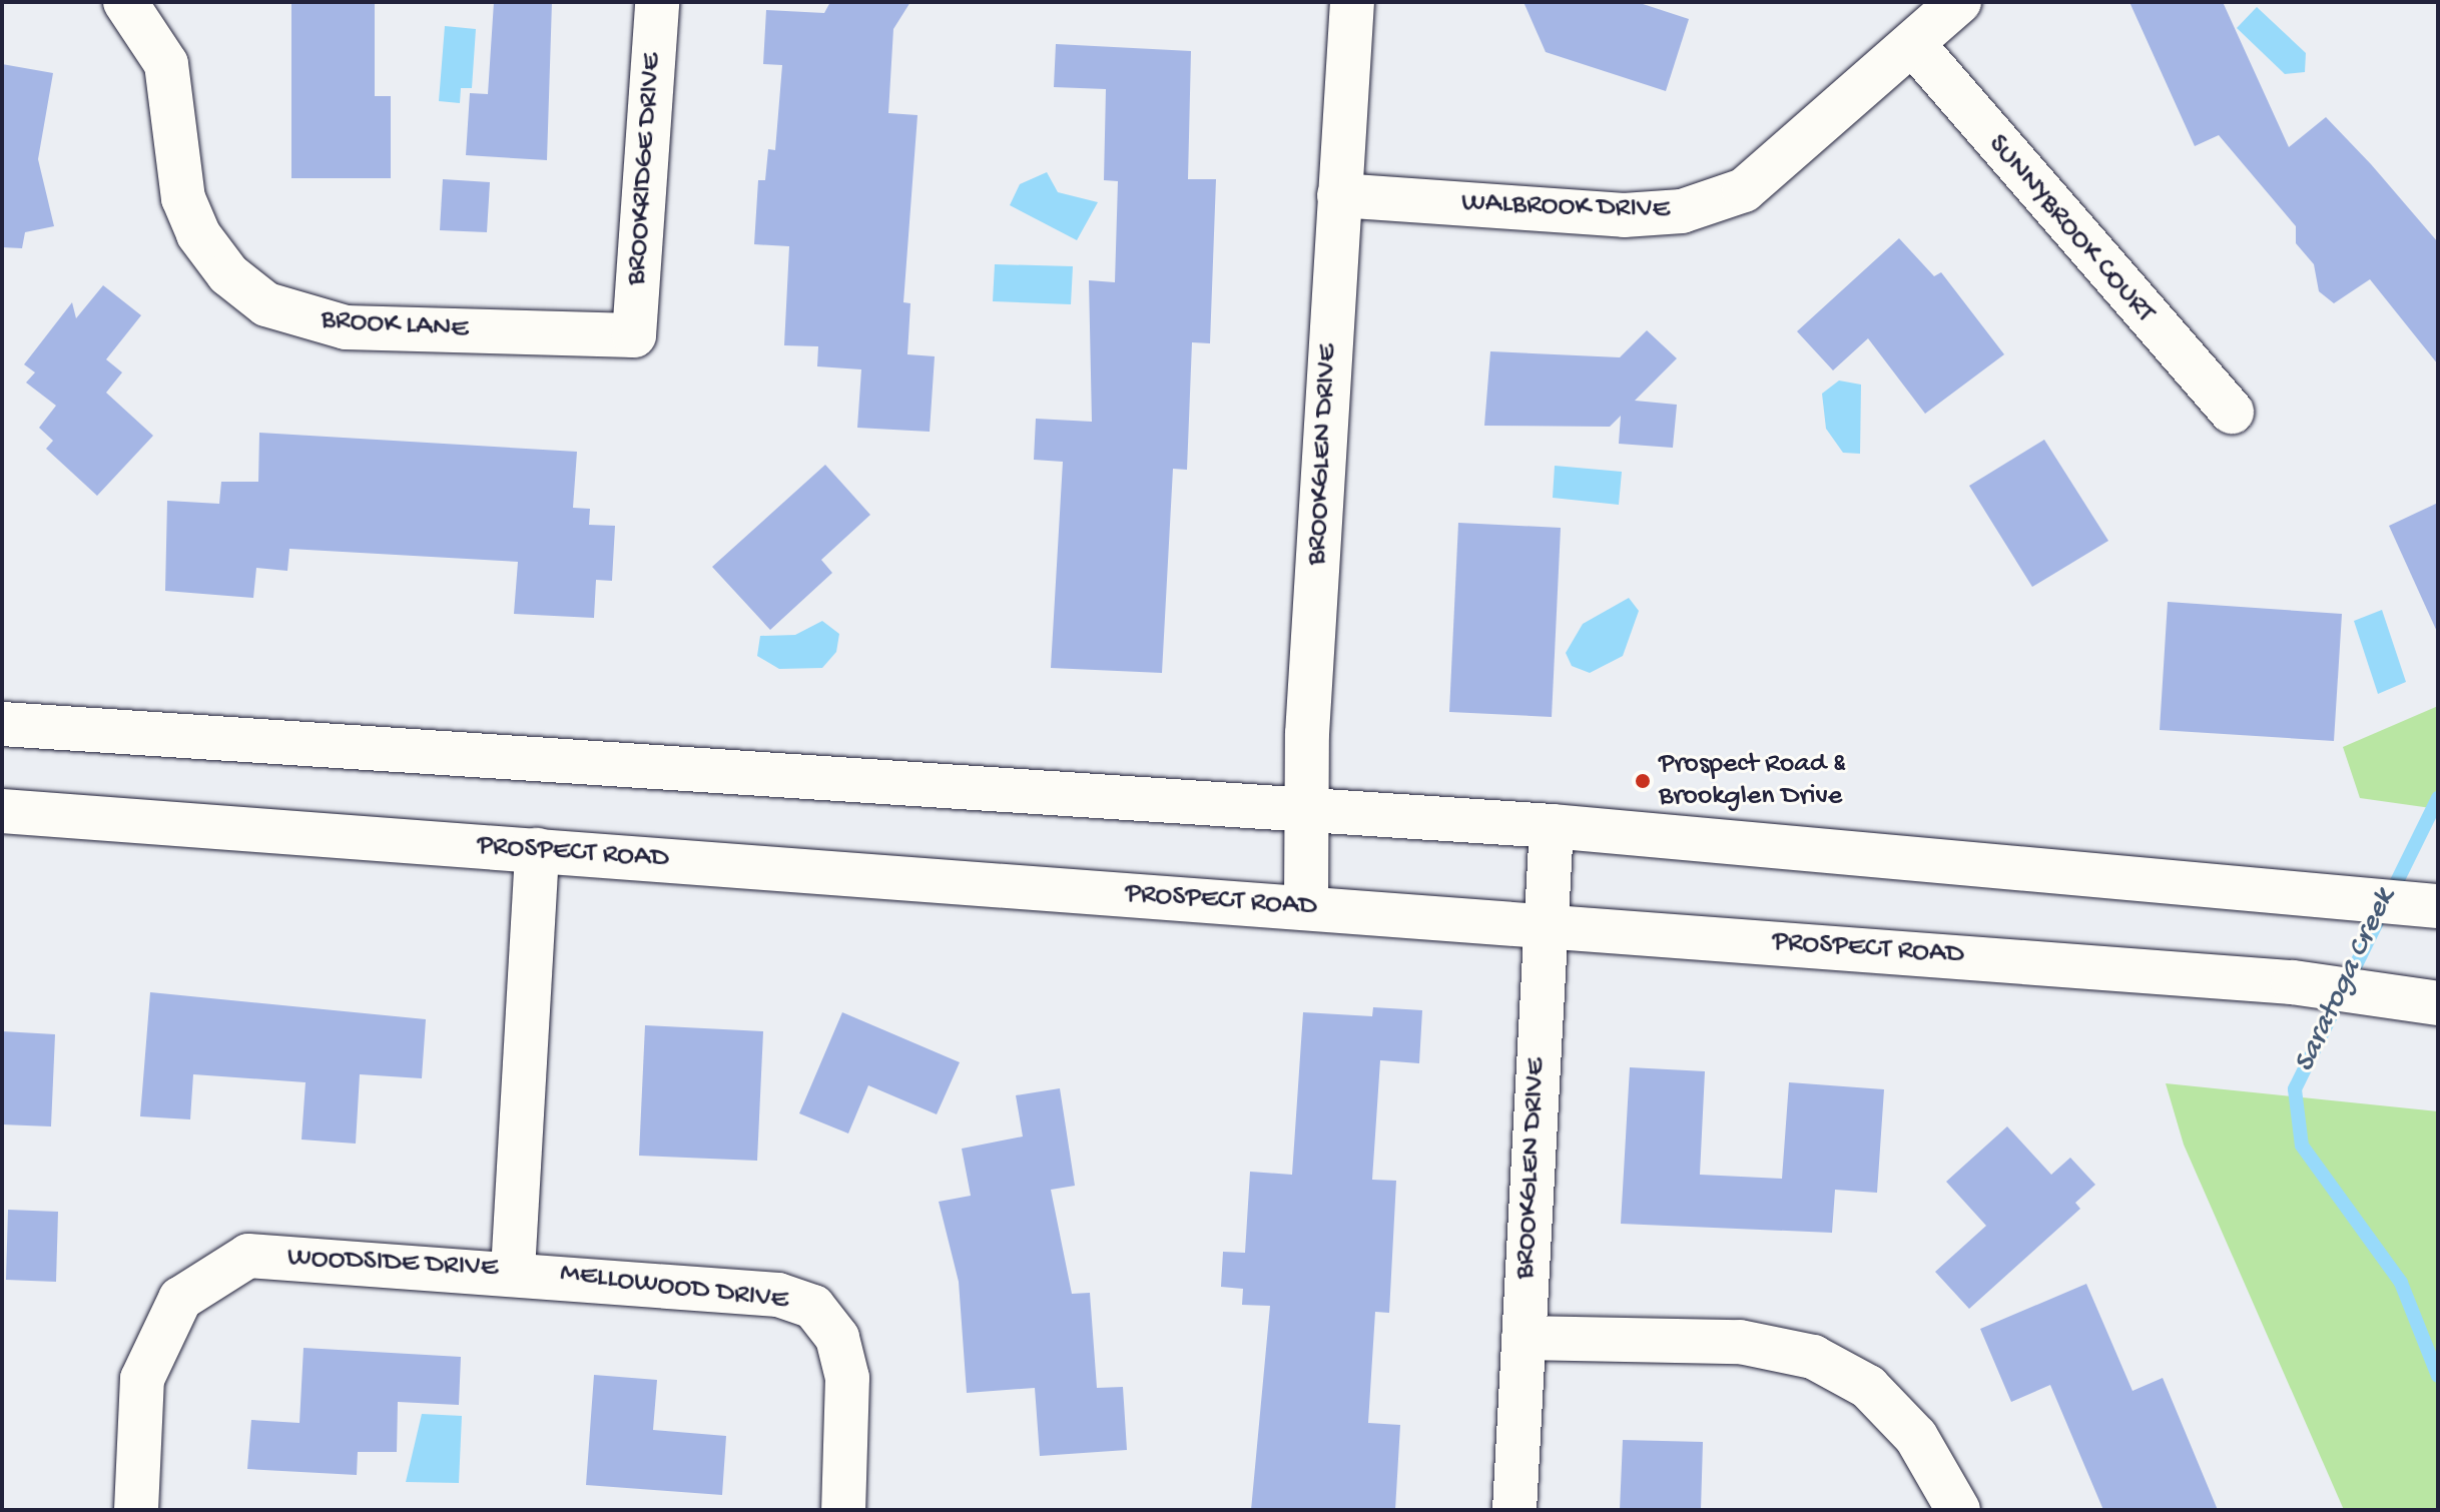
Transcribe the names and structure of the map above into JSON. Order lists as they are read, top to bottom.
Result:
{
  "streets": {
    "street": [
      "BROOKRIDGE DRIVE",
      "WALBROOK DRIVE",
      "SUNNYBROOK COURT",
      "BROOK LANE",
      "BROOKGLEN DRIVE",
      "PROSPECT ROAD",
      "WOODSIDE DRIVE",
      "MELLOWOOD DRIVE"
    ]
  },
  "crossings": [
    ["BROOKRIDGE DRIVE", "BROOK LANE"],
    ["WALBROOK DRIVE", "SUNNYBROOK COURT"],
    ["WALBROOK DRIVE", "BROOKGLEN DRIVE"],
    ["BROOKGLEN DRIVE", "PROSPECT ROAD"],
    ["PROSPECT ROAD", "WOODSIDE DRIVE"],
    ["WOODSIDE DRIVE", "MELLOWOOD DRIVE"]
  ],
  "water": ["Saratoga Creek"],
  "places": ["Prospect Road & Brookglen Drive"]
}
